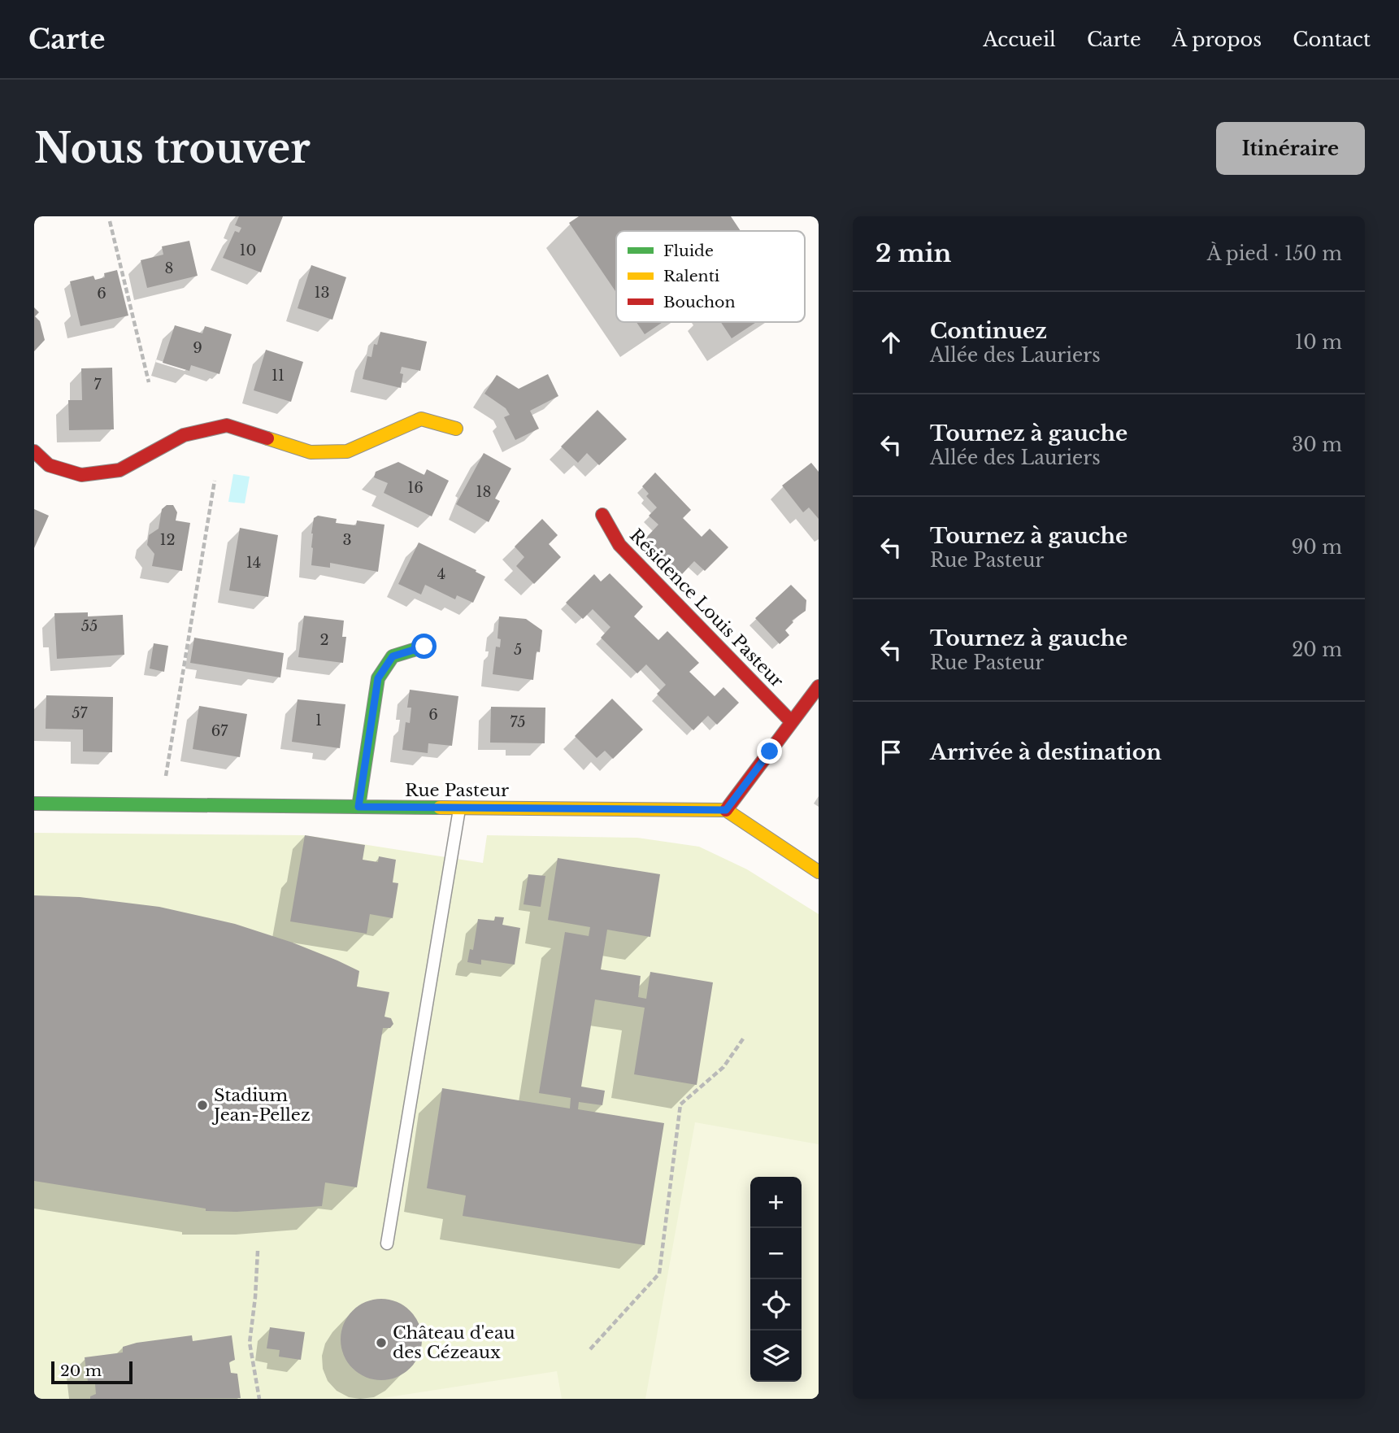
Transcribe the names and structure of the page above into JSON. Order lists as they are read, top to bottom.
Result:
{
  "streets": {
    "street": ["Résidence Louis Pasteur", "Rue Pasteur"]
  },
  "places": ["Stadium Jean-Pellez", "Château d'eau des Cézeaux"],
  "house_numbers": [
    "10",
    "8",
    "13",
    "6",
    "9",
    "11",
    "7",
    "16",
    "18",
    "12",
    "3",
    "14",
    "4",
    "55",
    "2",
    "5",
    "57",
    "6",
    "1",
    "75",
    "67"
  ],
  "legend": ["Fluide", "Ralenti", "Bouchon"],
  "scale_bar": "20 m",
  "page": {
    "header": "Carte",
    "nav": [
      "Accueil",
      "Carte",
      "À propos",
      "Contact"
    ],
    "buttons": "Itinéraire",
    "title": "Nous trouver",
    "heading": ["2 min", "À pied · 150 m"],
    "list": [
      ["Continuez", "Allée des Lauriers", "10 m"],
      ["Tournez à gauche", "Allée des Lauriers", "30 m"],
      ["Tournez à gauche", "Rue Pasteur", "90 m"],
      ["Tournez à gauche", "Rue Pasteur", "20 m"],
      "Arrivée à destination"
    ],
    "map_buttons": ["+", "−"],
    "scale": "20 m"
  }
}
